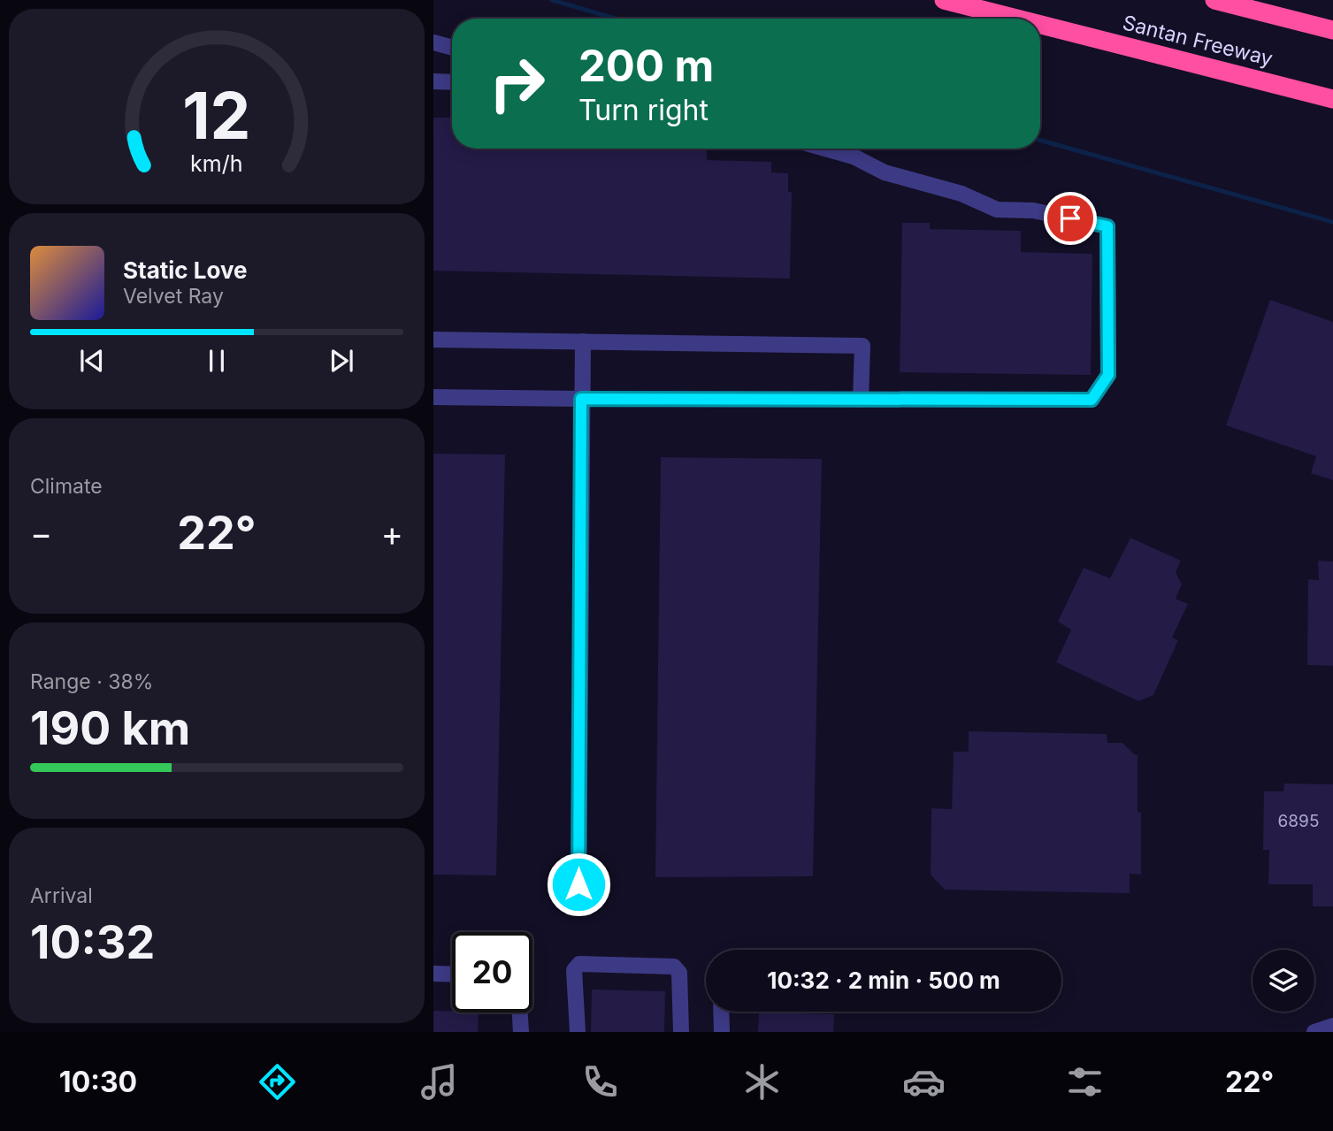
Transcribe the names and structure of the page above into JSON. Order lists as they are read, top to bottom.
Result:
{
  "streets": {
    "highway": ["Santan Freeway"]
  },
  "house_numbers": ["6895"],
  "page": {
    "turn": ["200 m", "Turn right"],
    "song": ["Static Love", "Velvet Ray"],
    "tile": [
      "Climate",
      ["Range · 38%", "190 km"],
      ["Arrival", "10:32"]
    ],
    "heat": ["−", "22°", "+"],
    "limit": "20",
    "trip": "10:32 · 2 min · 500 m",
    "tabs": ["10:30", "22°"],
    "gauge": ["12", "km/h"]
  }
}
